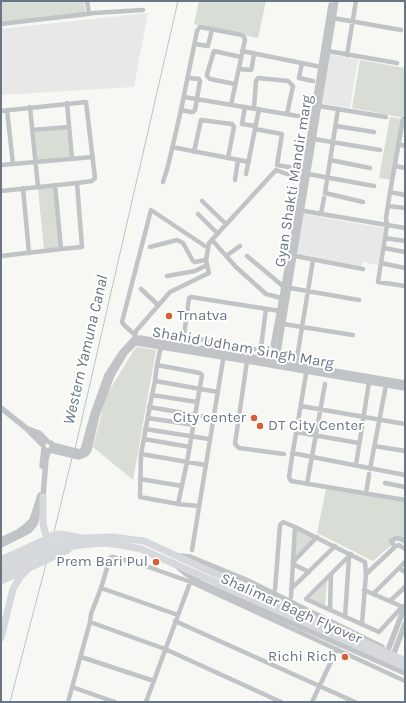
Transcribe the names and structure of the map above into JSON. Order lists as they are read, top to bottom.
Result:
{
  "streets": {
    "main road": ["Shalimar Bagh Flyover"],
    "street": ["Gyan Shakti Mandir marg", "Shahid Udham Singh Marg"]
  },
  "crossings": [
    ["Gyan Shakti Mandir marg", "Shahid Udham Singh Marg"]
  ],
  "water": ["Western Yamuna Canal"],
  "places": [
    "Trnatva",
    "City center",
    "DT City Center",
    "Prem Bari Pul",
    "Richi Rich"
  ]
}
